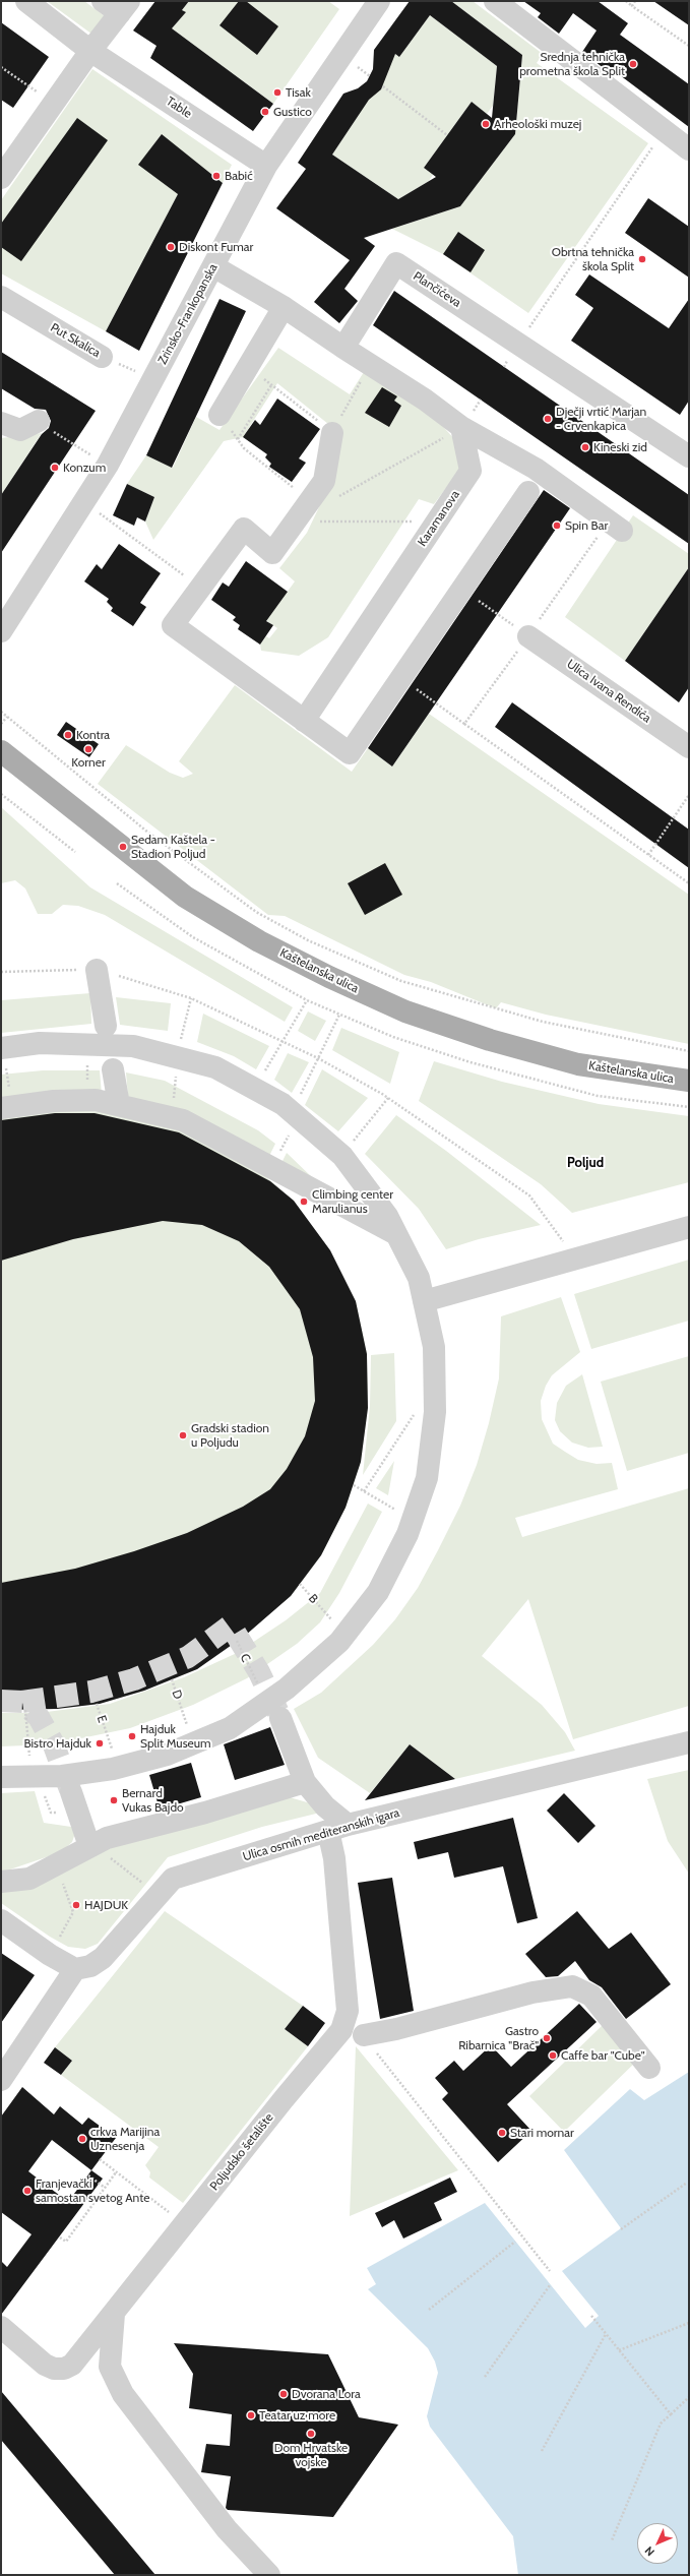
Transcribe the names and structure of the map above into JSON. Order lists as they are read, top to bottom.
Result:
{
  "streets": {
    "main road": ["Kaštelanska ulica"],
    "street": [
      "Table",
      "Plančićeva",
      "Zrinsko-Frankopanska",
      "Put Skalica",
      "Karamanova",
      "Ulica Ivana Rendića",
      "Ulica osmih mediteranskih igara",
      "Poljudsko šetalište"
    ],
    "path": [
      "B",
      "C",
      "D",
      "E"
    ]
  },
  "crossings": [
    ["Table", "Zrinsko-Frankopanska"],
    ["Zrinsko-Frankopanska", "Put Skalica"],
    ["Ulica osmih mediteranskih igara", "Poljudsko šetalište"]
  ],
  "districts": ["Poljud"],
  "places": [
    "Srednja tehnička prometna škola Split",
    "Tisak",
    "Gustico",
    "Arheološki muzej",
    "Babić",
    "Diskont Fumar",
    "Obrtna tehnička škola Split",
    "Dječji vrtić Marjan - Crvenkapica",
    "Kineski zid",
    "Konzum",
    "Spin Bar",
    "Kontra",
    "Korner",
    "Sedam Kaštela - Stadion Poljud",
    "Climbing center Marulianus",
    "Gradski stadion u Poljudu",
    "Hajduk Split Museum",
    "Bistro Hajduk",
    "Bernard Vukas Bajdo",
    "HAJDUK",
    "Gastro Ribarnica \"Brač\"",
    "Caffe bar \"Cube\"",
    "Stari mornar",
    "crkva Marijina Uznesenja",
    "Franjevački samostan svetog Ante",
    "Dvorana Lora",
    "Teatar uz more",
    "Dom Hrvatske vojske"
  ],
  "north": "bottom left"
}
